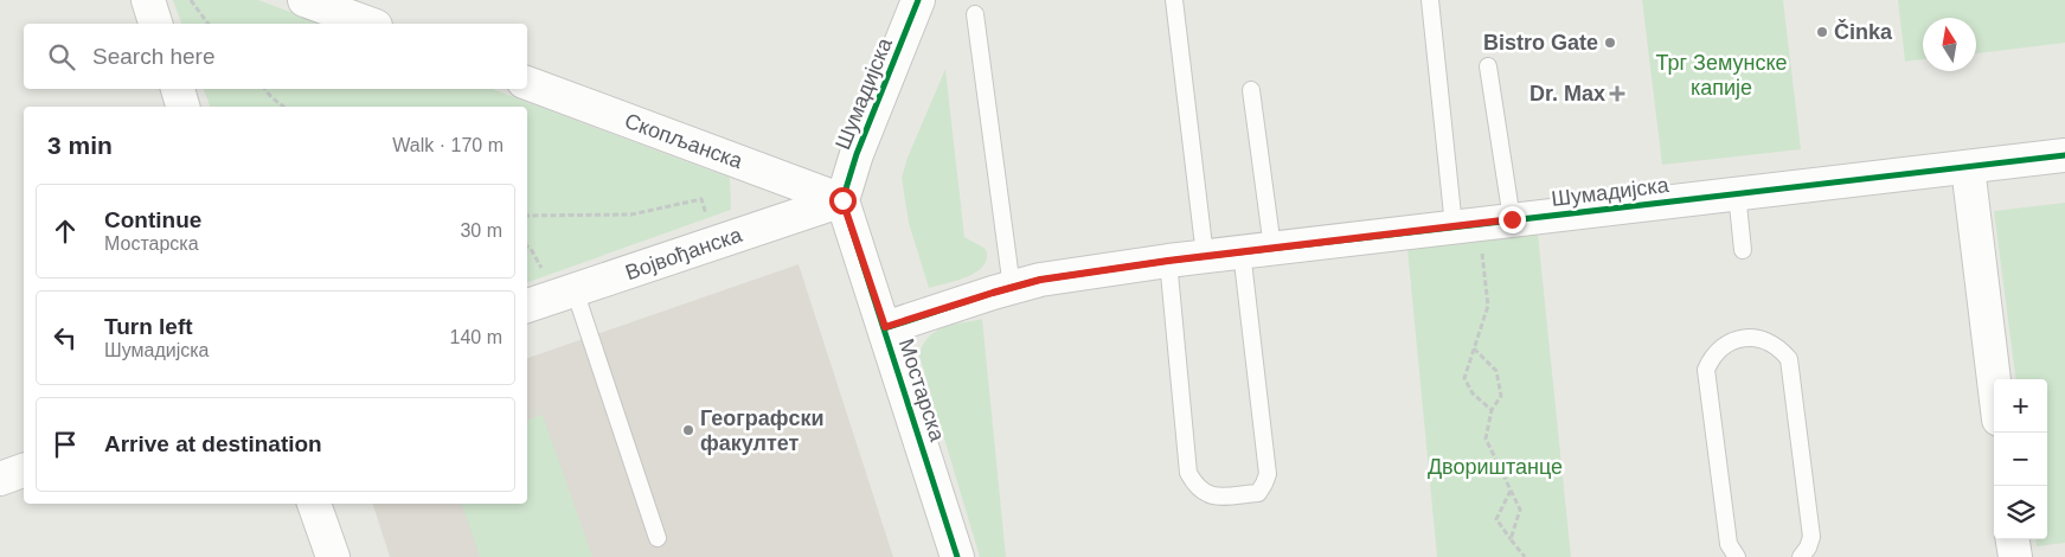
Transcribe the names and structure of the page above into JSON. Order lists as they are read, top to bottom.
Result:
{
  "streets": {
    "street": [
      "Шумадијска",
      "Скопљанска",
      "Војвођанска",
      "Мостарска"
    ]
  },
  "crossings": [
    ["Шумадијска", "Скопљанска"],
    ["Шумадијска", "Војвођанска"],
    ["Шумадијска", "Мостарска"],
    ["Скопљанска", "Војвођанска"],
    ["Скопљанска", "Мостарска"],
    ["Војвођанска", "Мостарска"]
  ],
  "parks": ["Трг Земунске капије", "Двориштанце"],
  "places": {
    "other": ["Činka", "Bistro Gate", "Географски факултет"],
    "health": ["Dr. Max"]
  },
  "north": "top",
  "page": {
    "search": "Search here",
    "heading": ["3 min", "Walk · 170 m"],
    "list": [
      ["Continue", "Мостарска", "30 m"],
      ["Turn left", "Шумадијска", "140 m"],
      "Arrive at destination"
    ],
    "map_buttons": ["+", "−"]
  }
}
